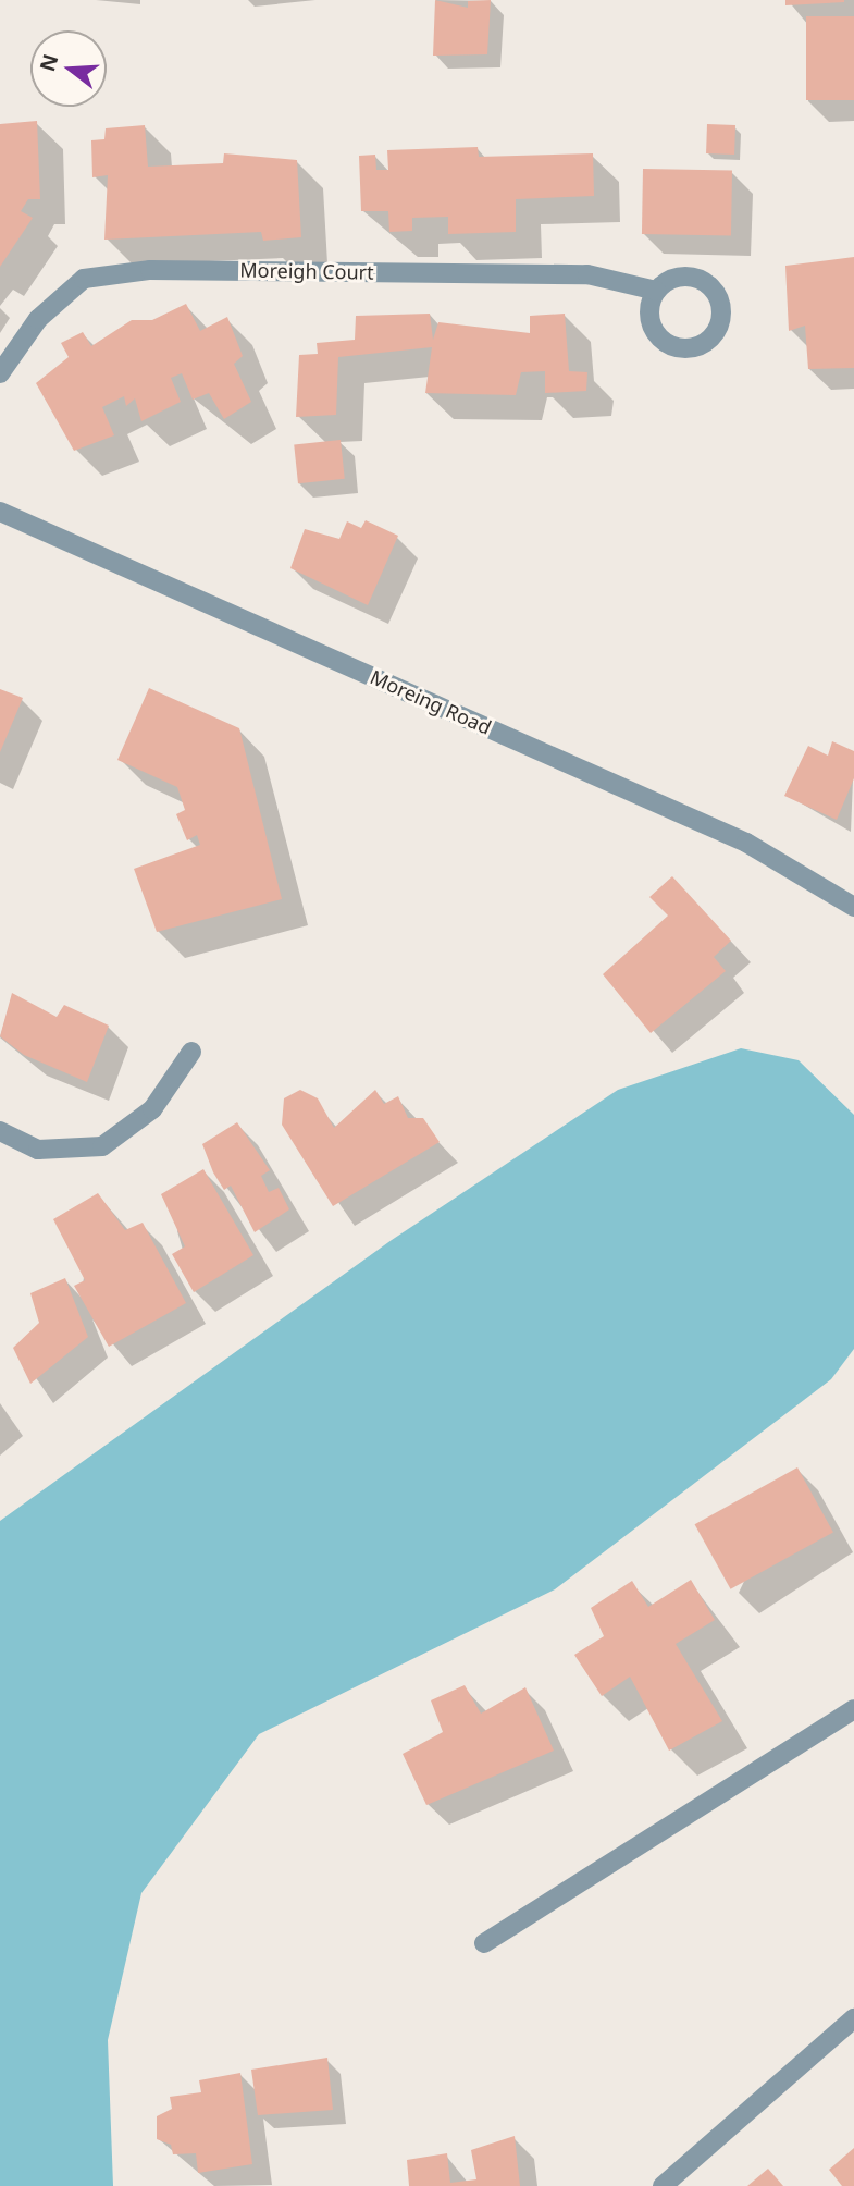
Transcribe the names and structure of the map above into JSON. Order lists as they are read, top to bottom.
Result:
{
  "streets": {
    "street": ["Moreigh Court", "Moreing Road"]
  },
  "north": "left"
}
